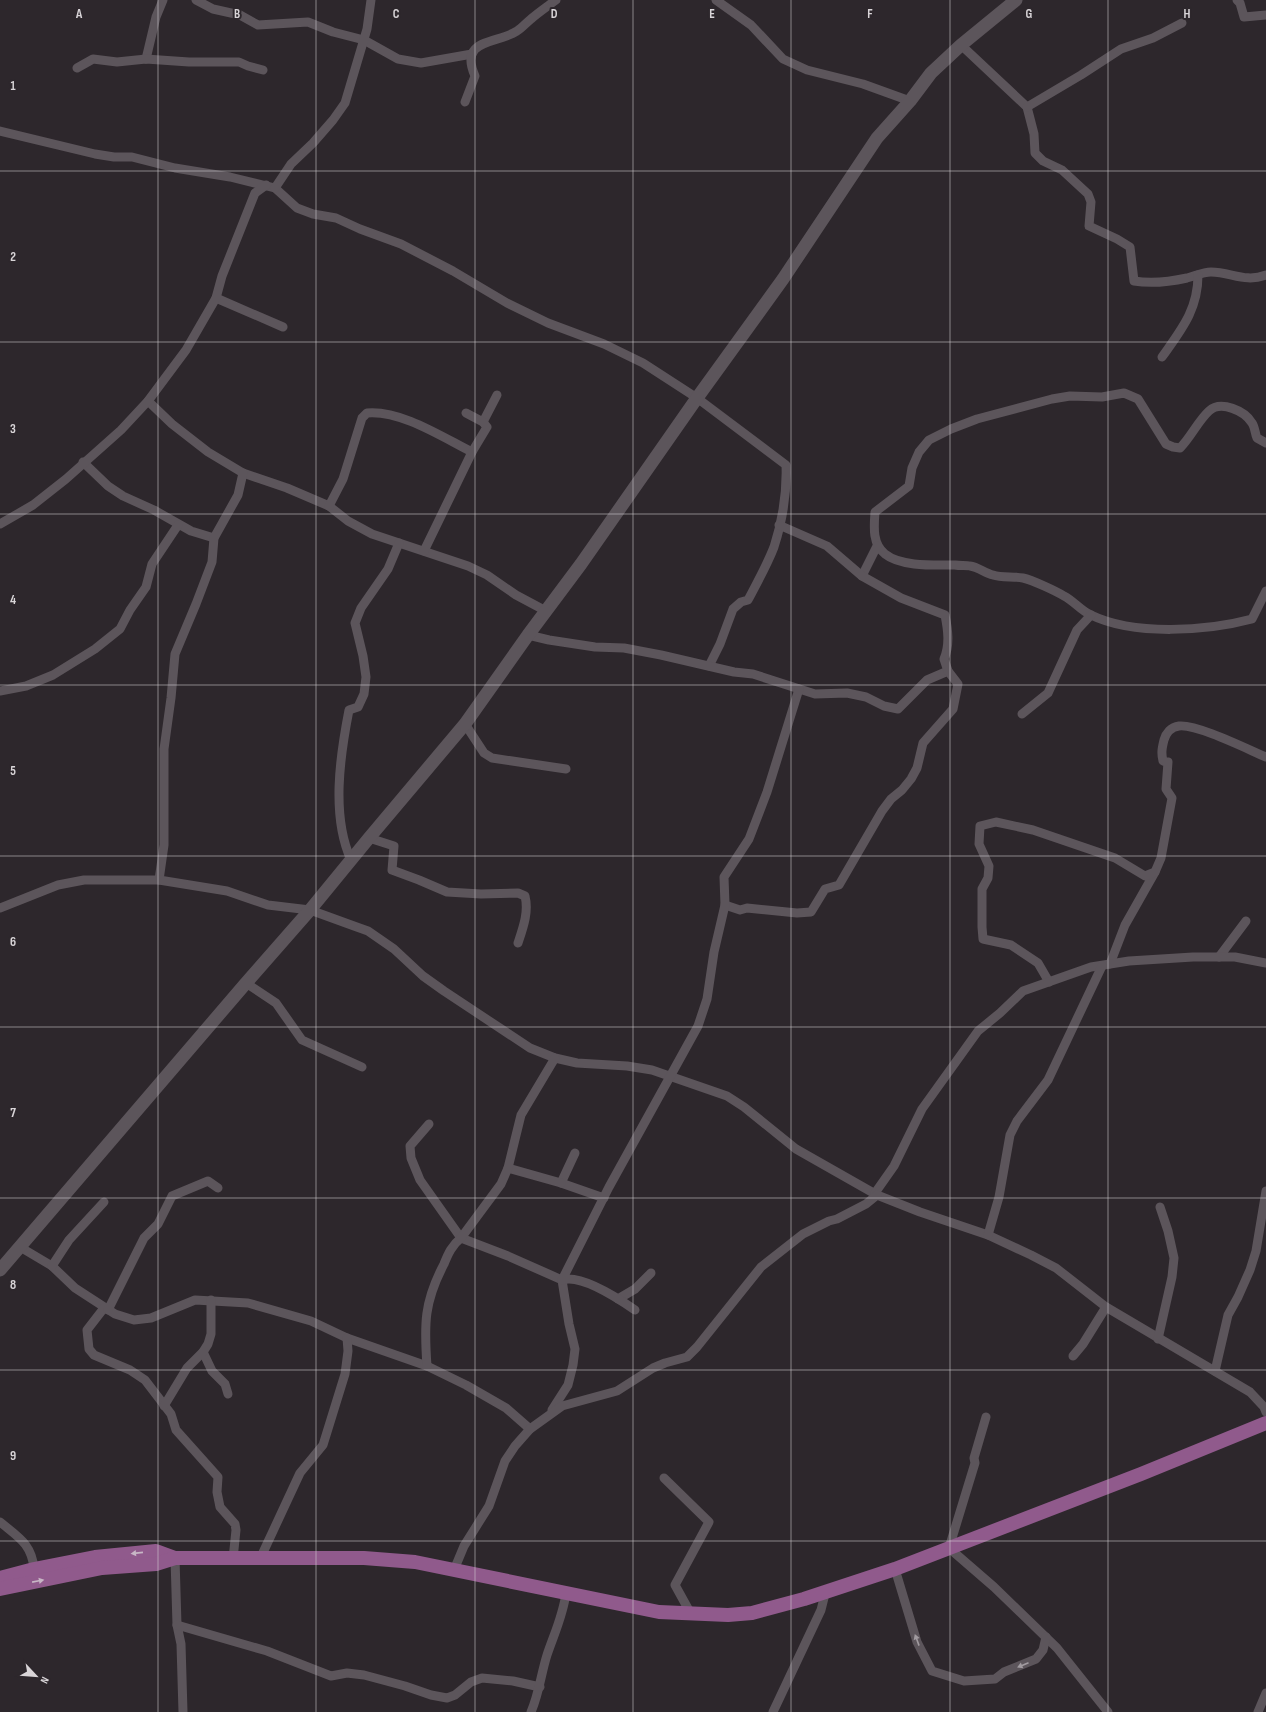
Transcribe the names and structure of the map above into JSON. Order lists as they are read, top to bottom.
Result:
{
  "north": "bottom right",
  "grid": {
    "columns": [
      "A",
      "B",
      "C",
      "D",
      "E",
      "F",
      "G",
      "H"
    ],
    "rows": [
      "1",
      "2",
      "3",
      "4",
      "5",
      "6",
      "7",
      "8",
      "9"
    ]
  }
}
